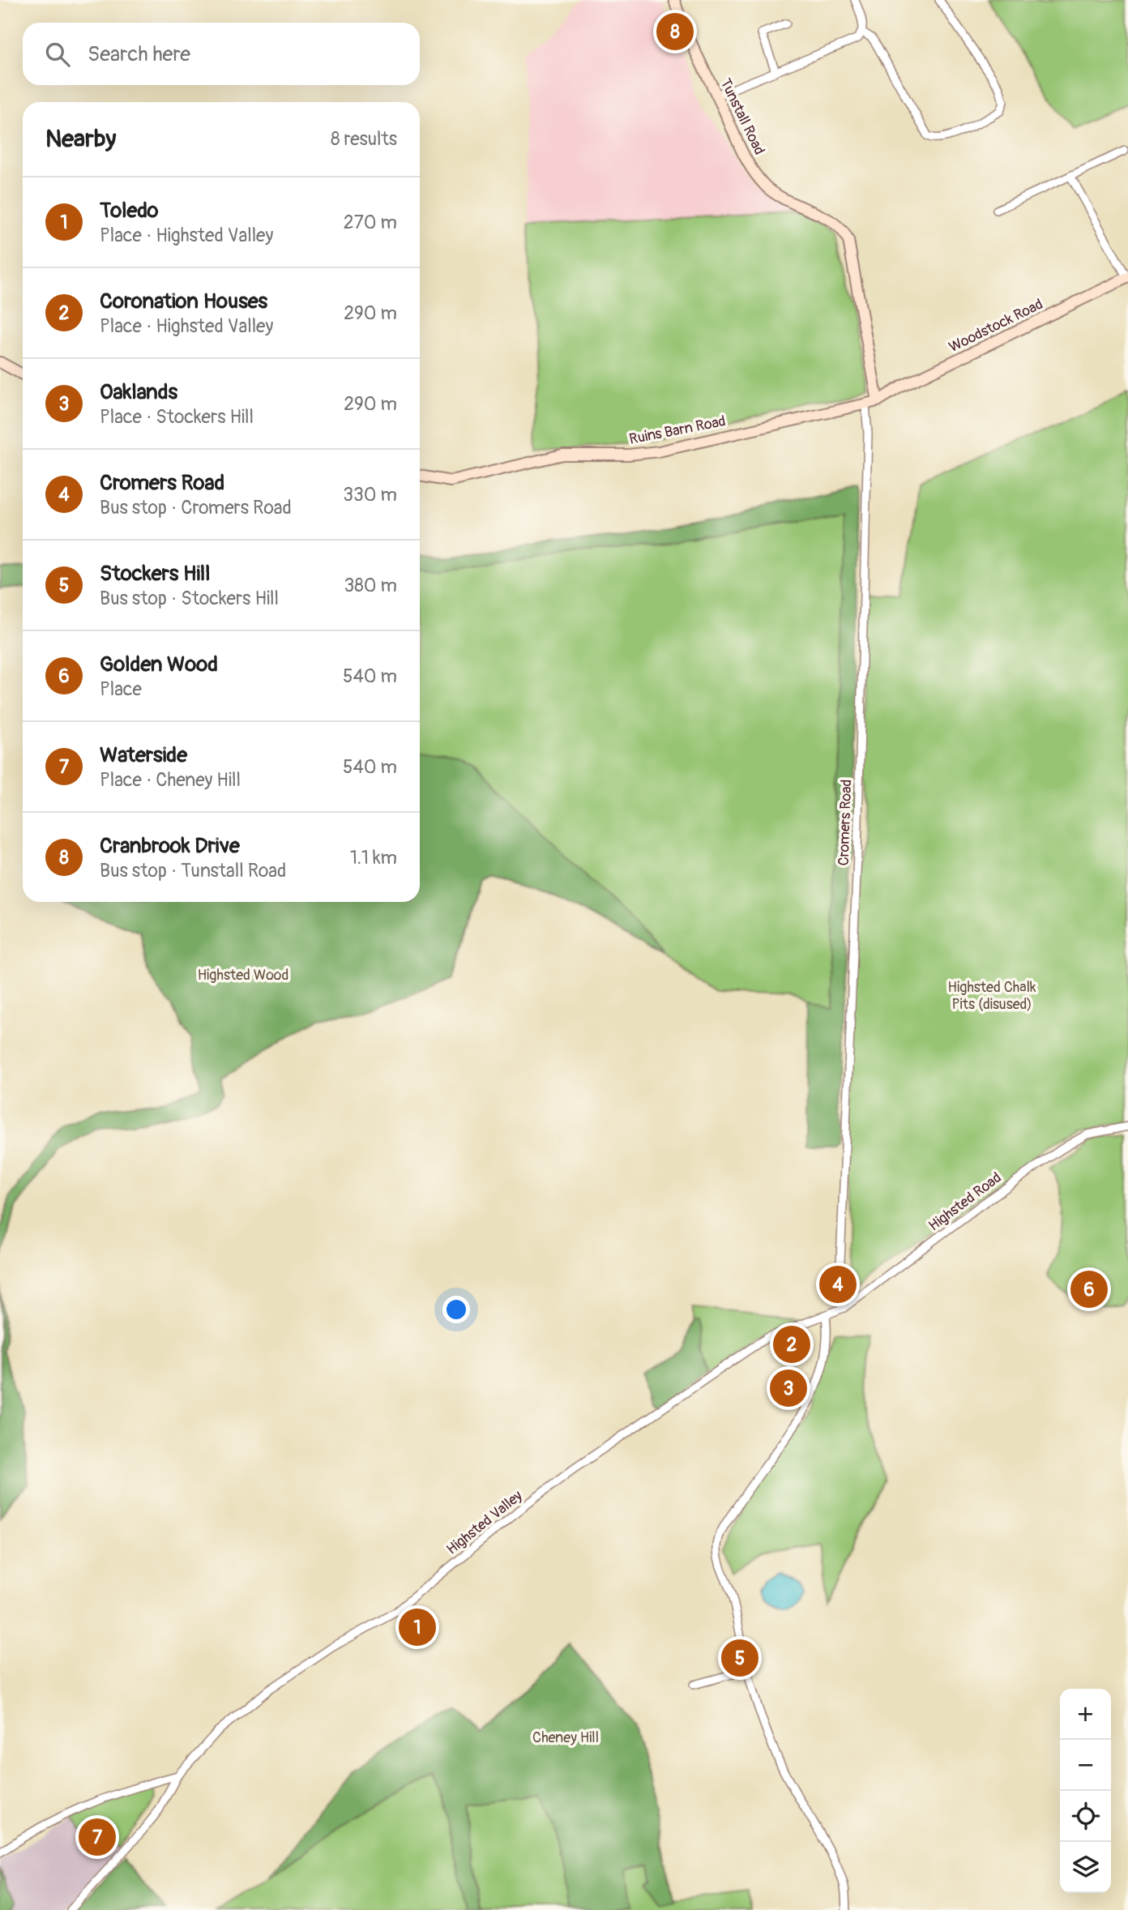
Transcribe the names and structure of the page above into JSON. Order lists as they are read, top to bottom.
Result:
{
  "streets": {
    "street": [
      "Tunstall Road",
      "Woodstock Road",
      "Ruins Barn Road",
      "Cromers Road",
      "Highsted Road",
      "Highsted Valley"
    ]
  },
  "crossings": [
    ["Tunstall Road", "Woodstock Road"],
    ["Tunstall Road", "Ruins Barn Road"],
    ["Woodstock Road", "Ruins Barn Road"],
    ["Ruins Barn Road", "Cromers Road"],
    ["Cromers Road", "Highsted Road"],
    ["Highsted Road", "Highsted Valley"]
  ],
  "parks": ["Highsted Wood", "Highsted Chalk Pits (disused)", "Cheney Hill"],
  "page": {
    "pins": [
      "8",
      "4",
      "6",
      "2",
      "3",
      "1",
      "5",
      "7"
    ],
    "search": "Search here",
    "heading": ["Nearby", "8 results"],
    "list": [
      {
        "mark": "1",
        "name": "Toledo",
        "note": "Place · Highsted Valley",
        "value": "270 m"
      },
      {
        "mark": "2",
        "name": "Coronation Houses",
        "note": "Place · Highsted Valley",
        "value": "290 m"
      },
      {
        "mark": "3",
        "name": "Oaklands",
        "note": "Place · Stockers Hill",
        "value": "290 m"
      },
      {
        "mark": "4",
        "name": "Cromers Road",
        "note": "Bus stop · Cromers Road",
        "value": "330 m"
      },
      {
        "mark": "5",
        "name": "Stockers Hill",
        "note": "Bus stop · Stockers Hill",
        "value": "380 m"
      },
      {
        "mark": "6",
        "name": "Golden Wood",
        "note": "Place",
        "value": "540 m"
      },
      {
        "mark": "7",
        "name": "Waterside",
        "note": "Place · Cheney Hill",
        "value": "540 m"
      },
      {
        "mark": "8",
        "name": "Cranbrook Drive",
        "note": "Bus stop · Tunstall Road",
        "value": "1.1 km"
      }
    ],
    "map_buttons": ["+", "−"]
  }
}
